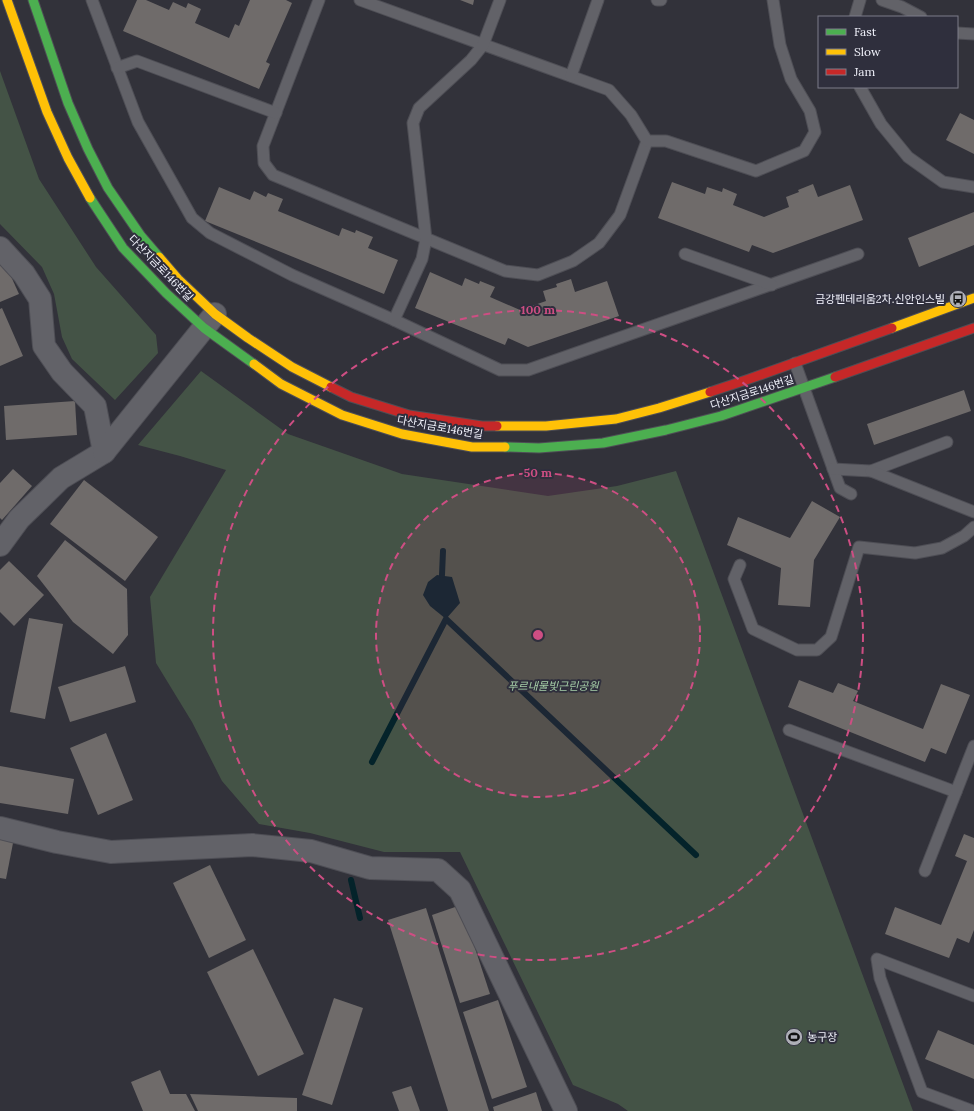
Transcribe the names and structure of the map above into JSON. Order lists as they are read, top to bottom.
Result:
{
  "streets": {
    "street": ["다산지금로146번길"]
  },
  "parks": ["푸르내물빛근린공원"],
  "places": {
    "bus stop": ["금강펜테리움2차.신안인스빌"],
    "sports": ["농구장"]
  },
  "legend": ["Fast", "Slow", "Jam"],
  "rings": ["100 m", "50 m"]
}
